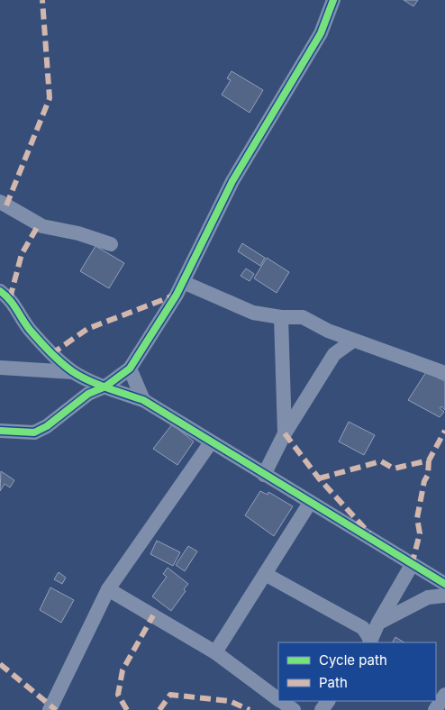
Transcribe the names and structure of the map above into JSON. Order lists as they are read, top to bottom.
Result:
{
  "legend": ["Cycle path", "Path"]
}
